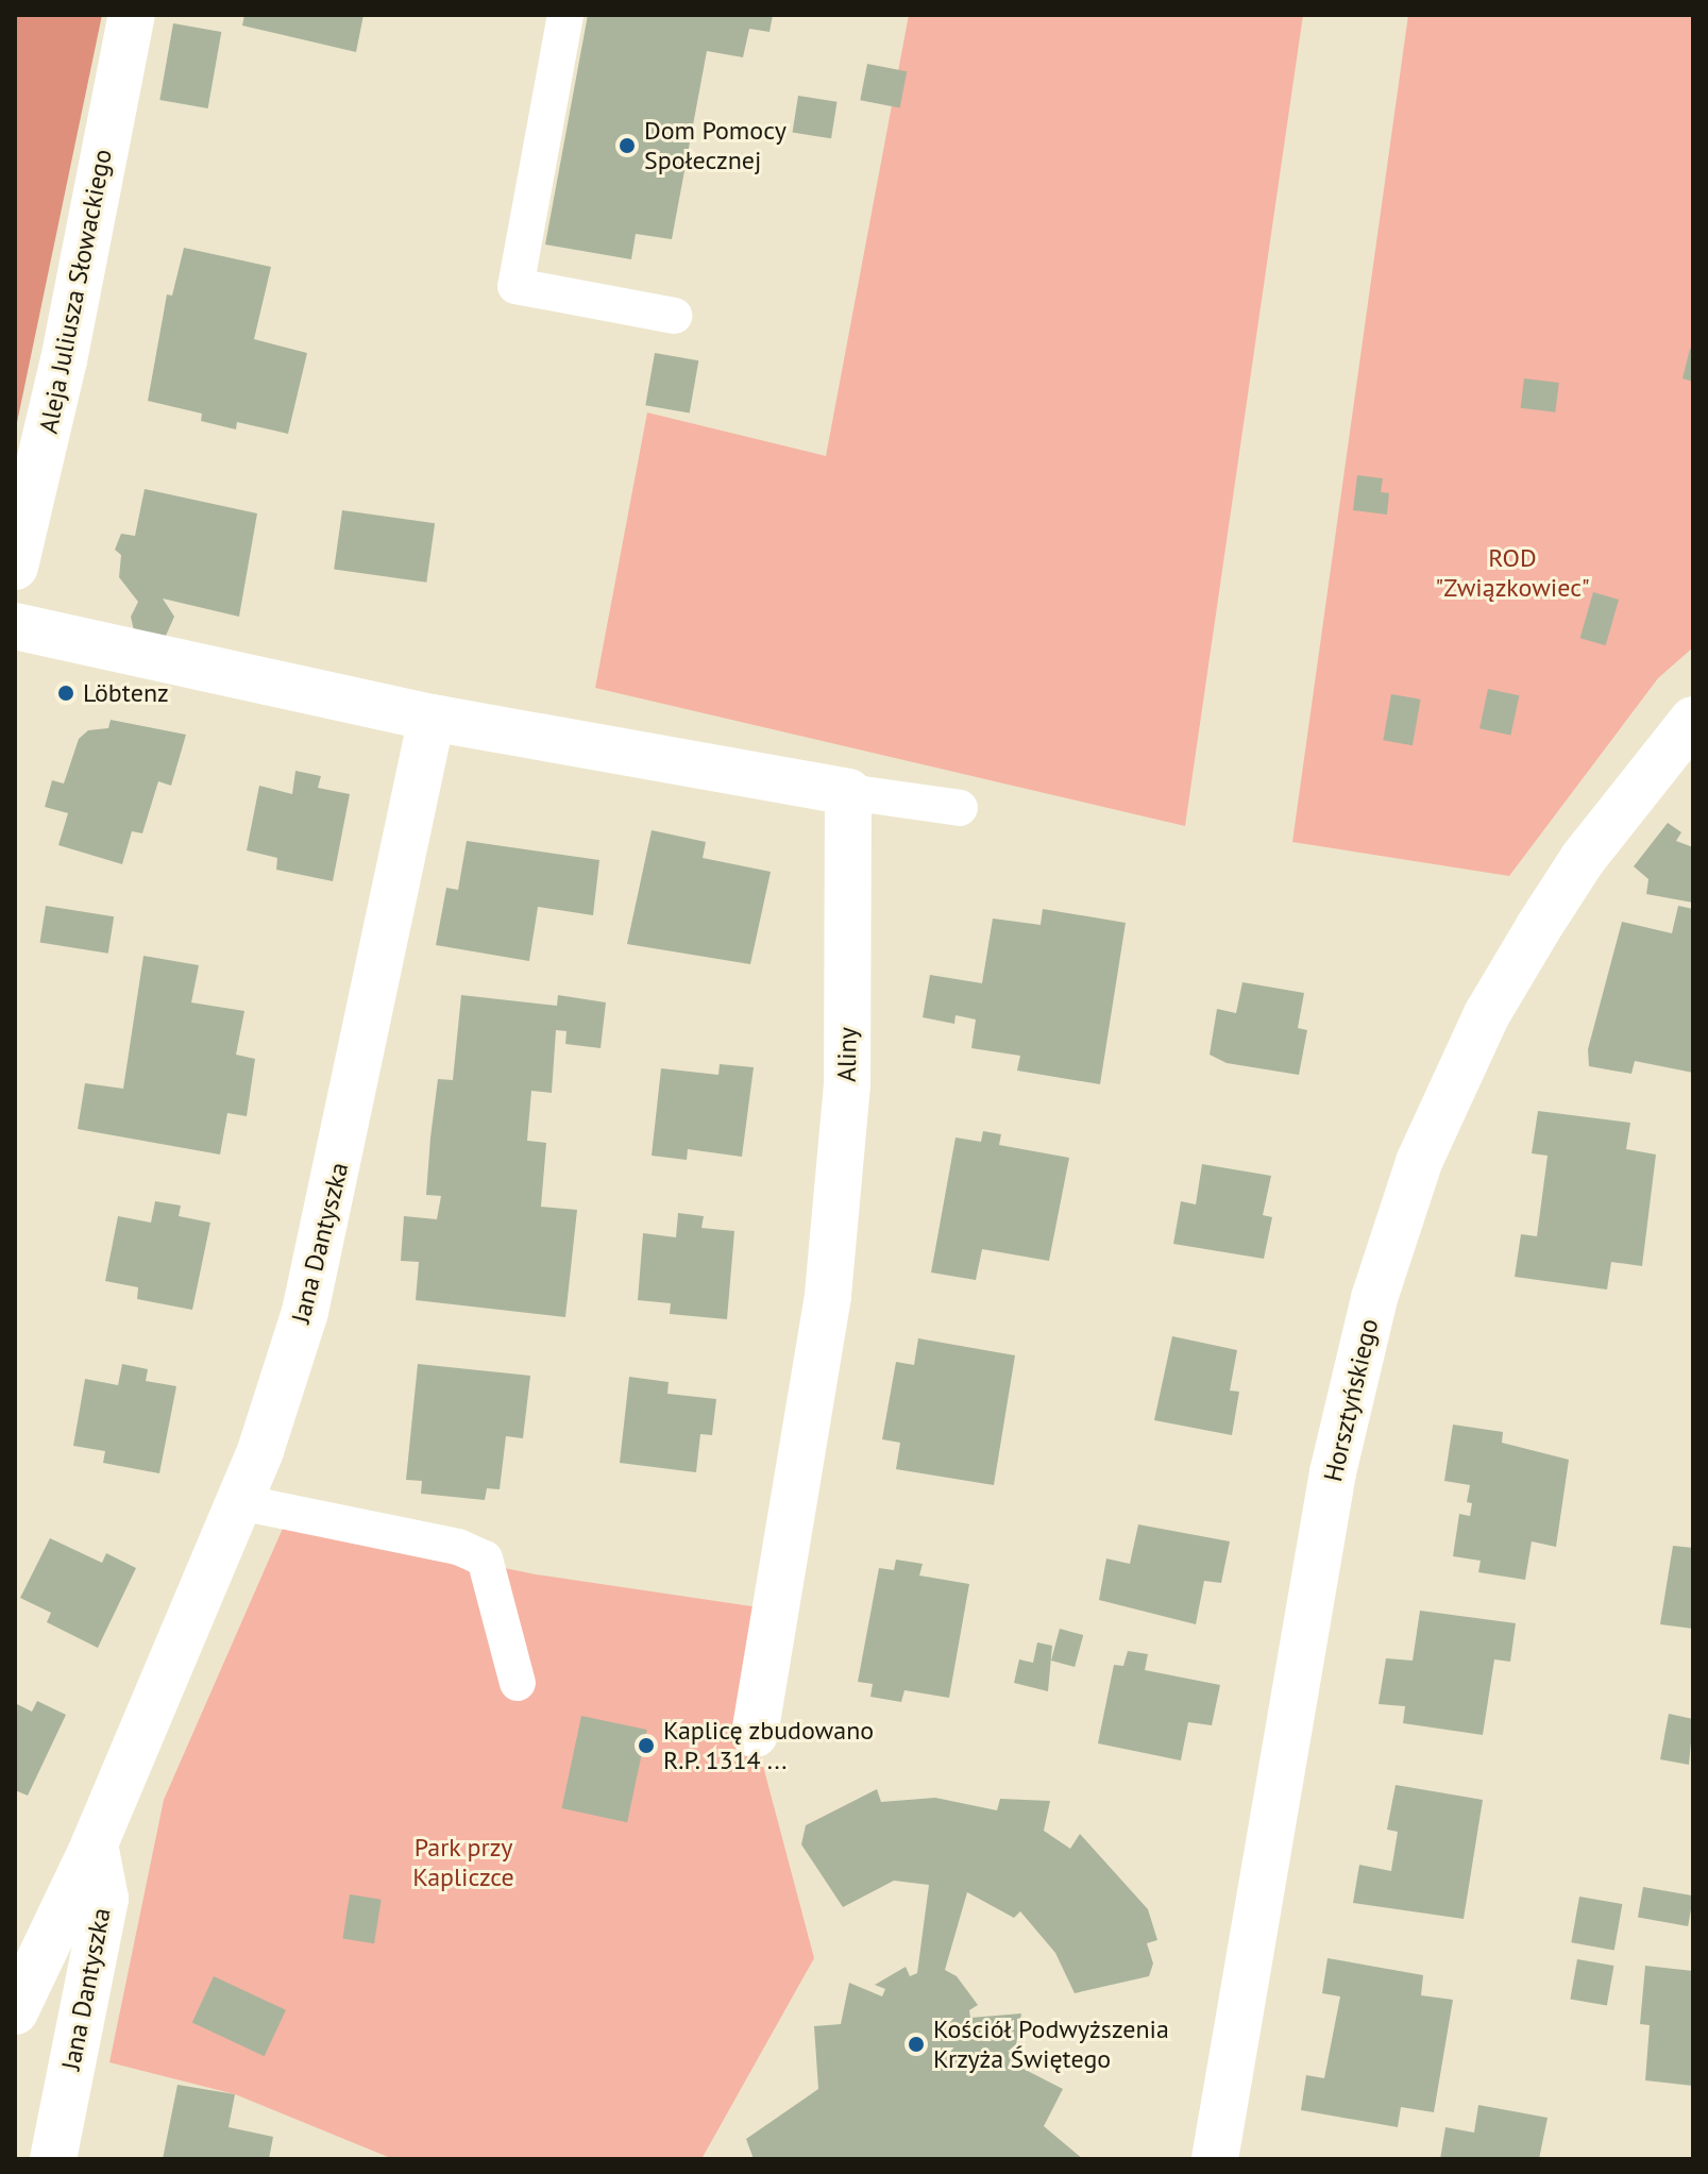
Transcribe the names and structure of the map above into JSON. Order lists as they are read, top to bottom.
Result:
{
  "streets": {
    "street": [
      "Aleja Juliusza Słowackiego",
      "Aliny",
      "Jana Dantyszka",
      "Horsztyńskiego"
    ]
  },
  "parks": ["ROD \"Związkowiec\"", "Park przy Kapliczce"],
  "places": [
    "Dom Pomocy Społecznej",
    "Löbtenz",
    "Kaplicę zbudowano R.P. 1314 ...",
    "Kościół Podwyższenia Krzyża Świętego"
  ]
}
